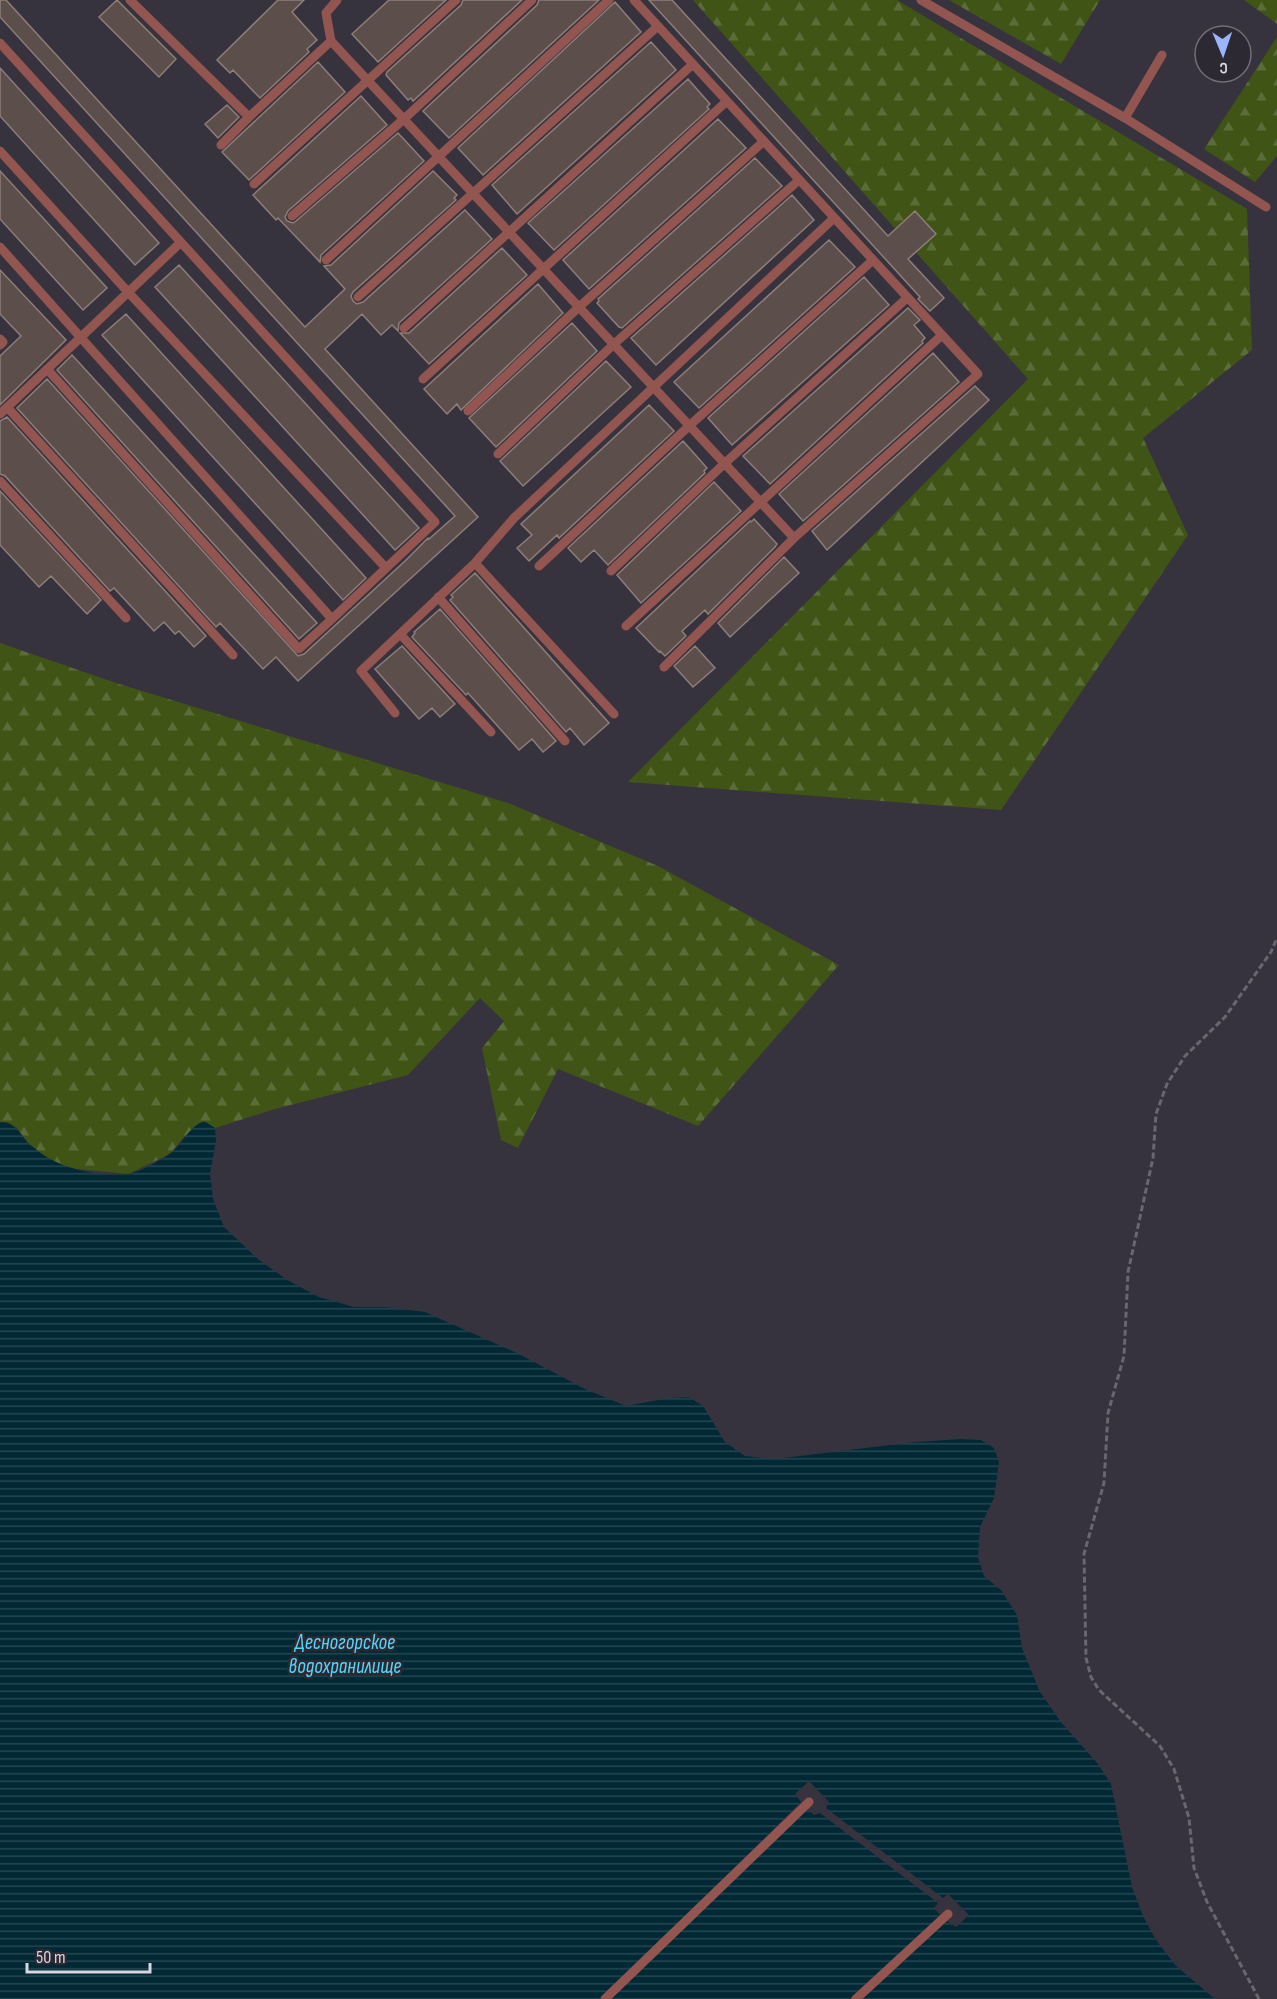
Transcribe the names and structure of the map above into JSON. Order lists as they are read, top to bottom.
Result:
{
  "water": ["Десногорское водохранилище"],
  "scale_bar": "50 m",
  "north": "bottom"
}
